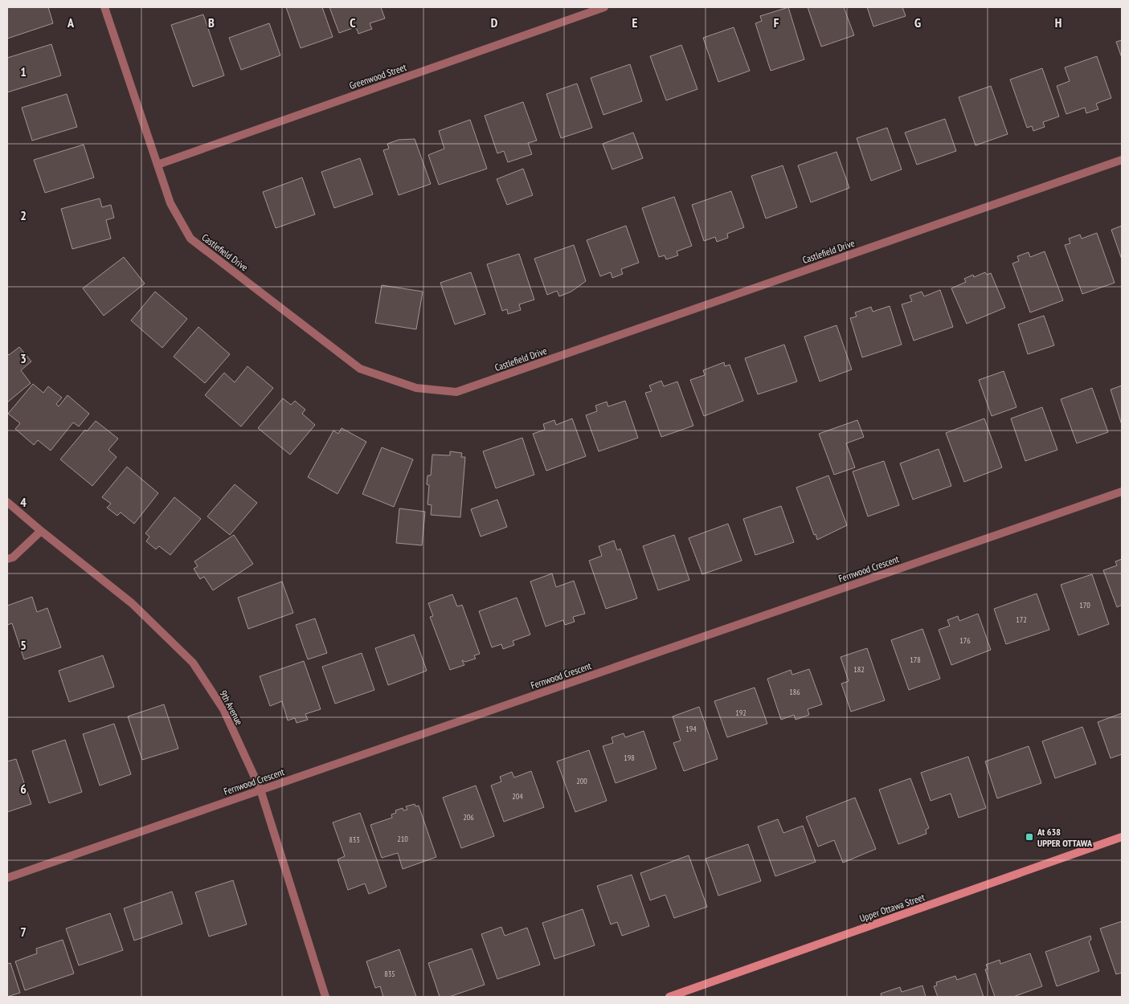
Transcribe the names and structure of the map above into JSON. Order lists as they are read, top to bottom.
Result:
{
  "streets": {
    "main road": ["Upper Ottawa Street"],
    "street": [
      "Greenwood Street",
      "Castlefield Drive",
      "Fernwood Crescent",
      "9th Avenue"
    ]
  },
  "crossings": [
    ["Greenwood Street", "Castlefield Drive"],
    ["Fernwood Crescent", "9th Avenue"]
  ],
  "places": {
    "transit": ["At 638 UPPER OTTAWA"]
  },
  "house_numbers": [
    "170",
    "172",
    "176",
    "178",
    "182",
    "186",
    "192",
    "194",
    "198",
    "200",
    "204",
    "206",
    "210",
    "833",
    "835"
  ],
  "grid": {
    "columns": [
      "A",
      "B",
      "C",
      "D",
      "E",
      "F",
      "G",
      "H"
    ],
    "rows": [
      "1",
      "2",
      "3",
      "4",
      "5",
      "6",
      "7"
    ]
  }
}
